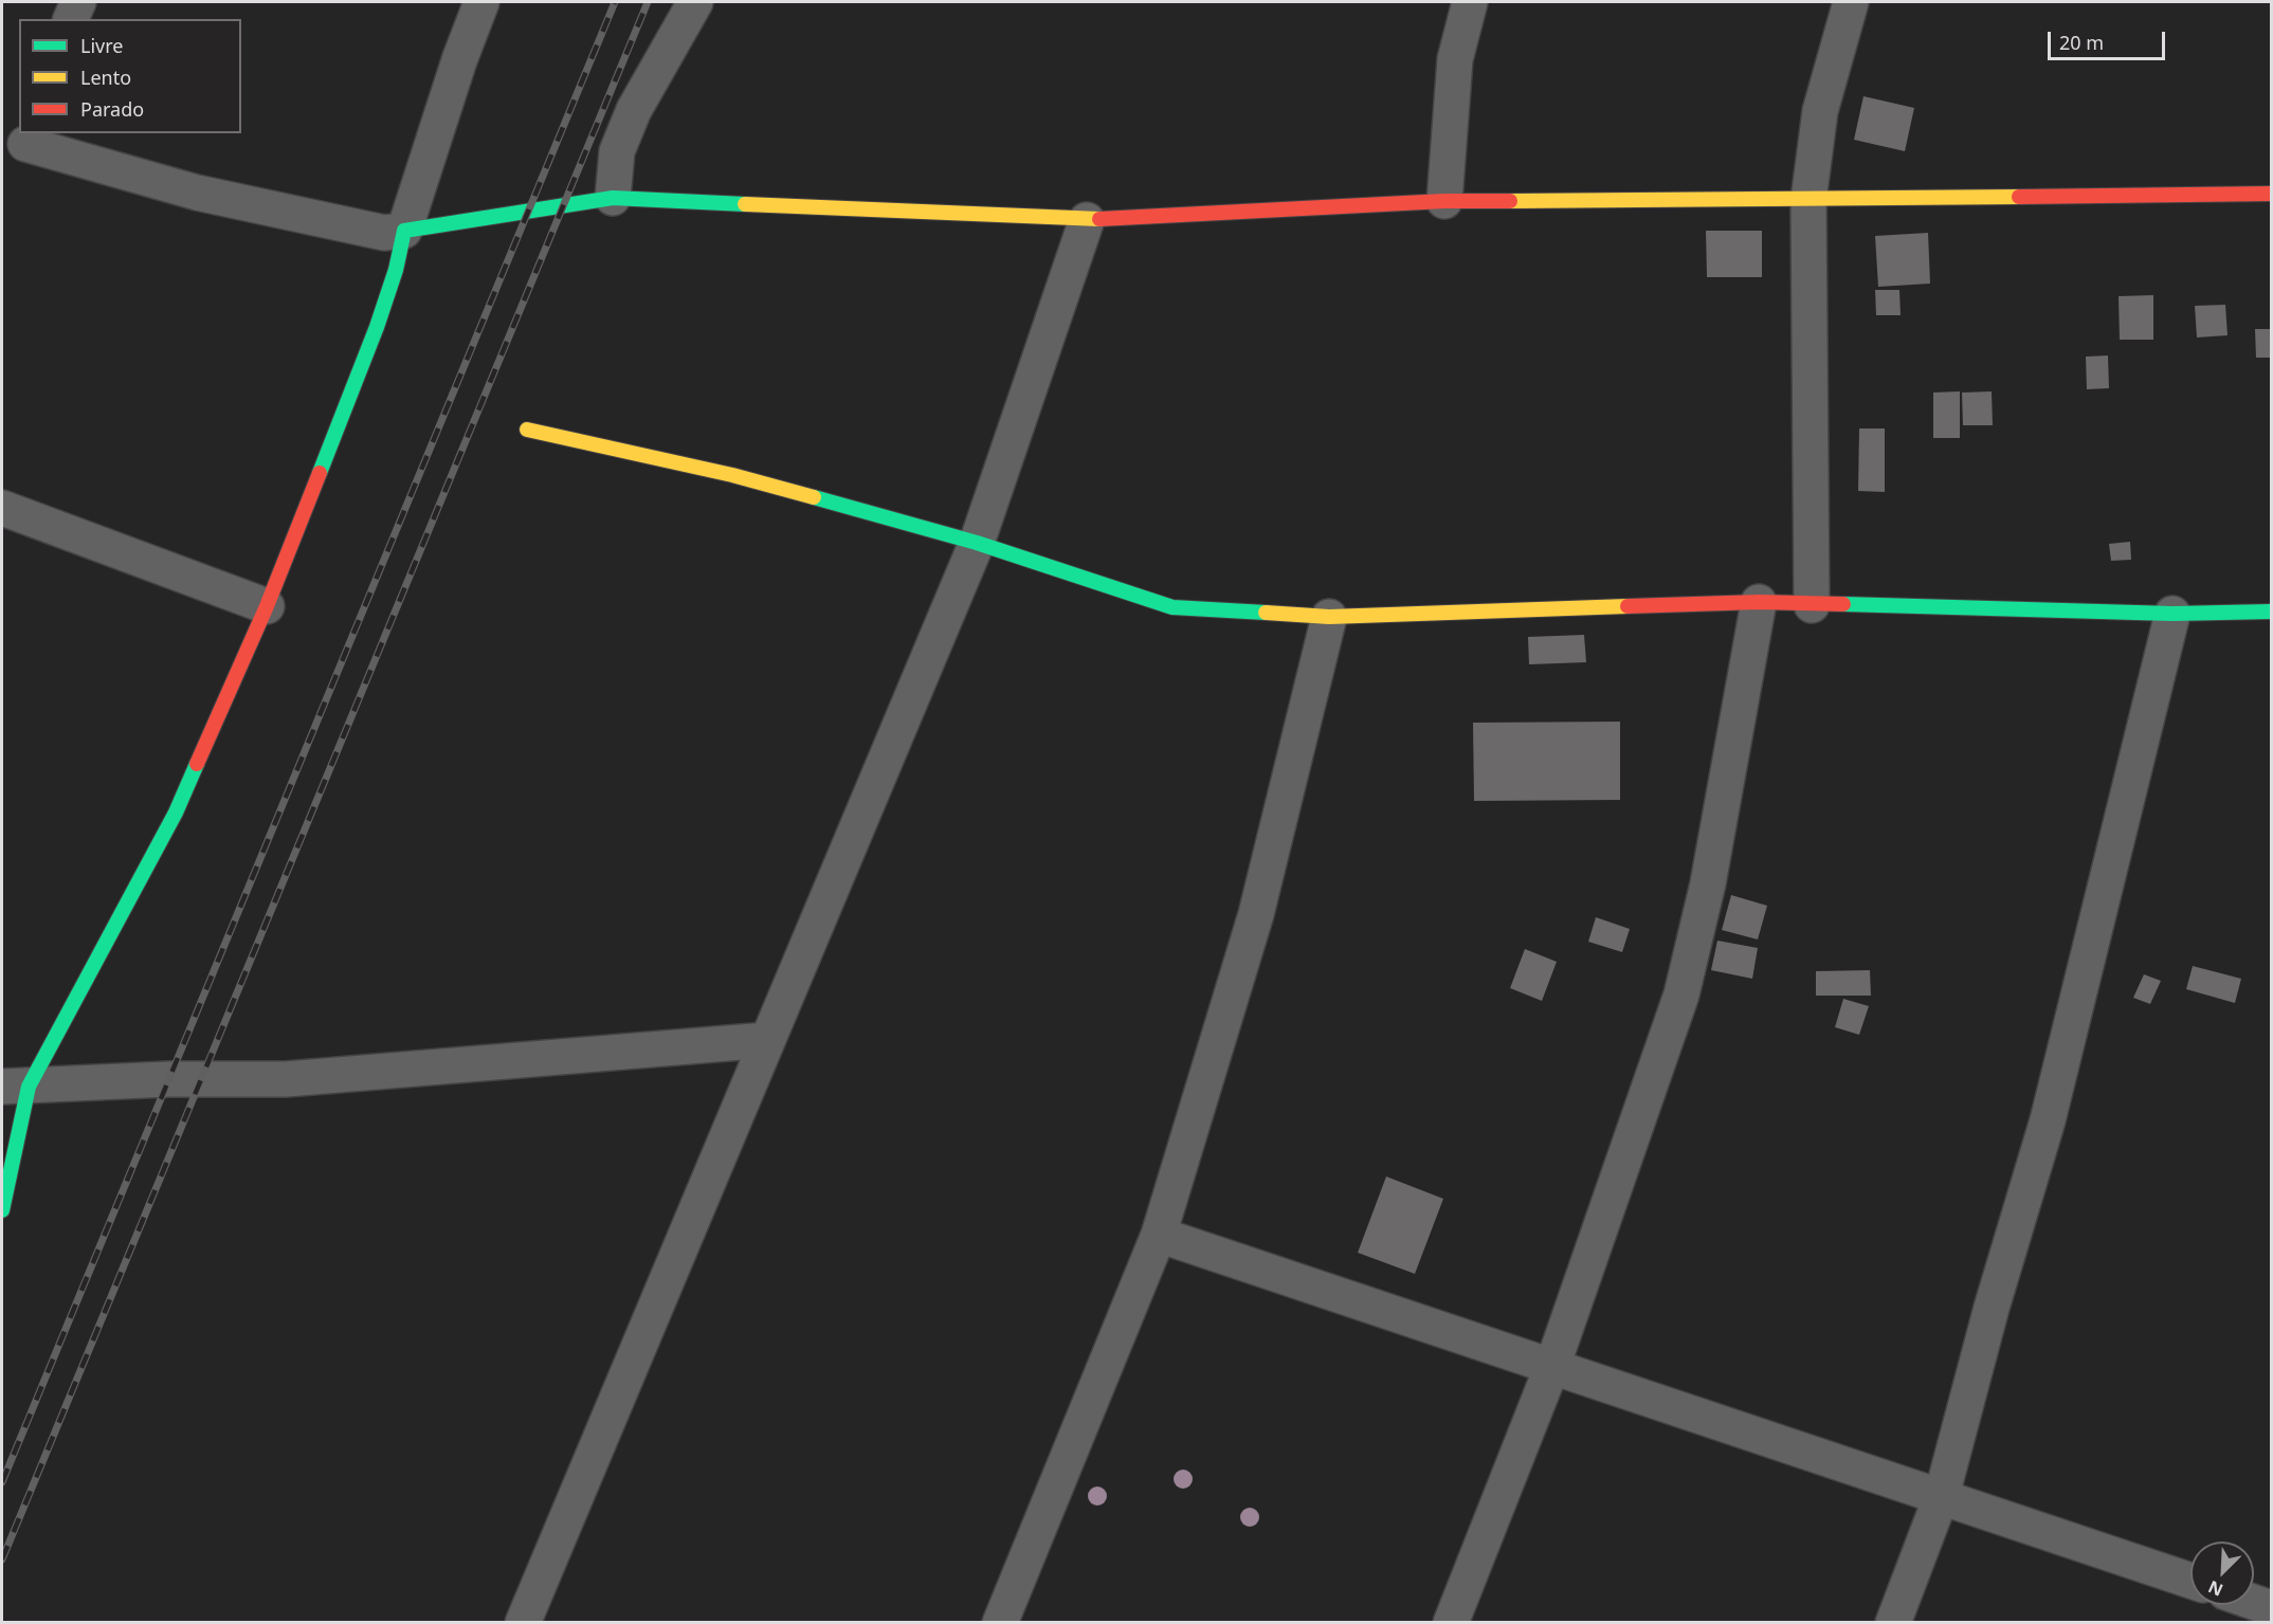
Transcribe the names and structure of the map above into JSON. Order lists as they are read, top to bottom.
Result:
{
  "legend": ["Livre", "Lento", "Parado"],
  "scale_bar": "20 m",
  "north": "bottom left"
}
